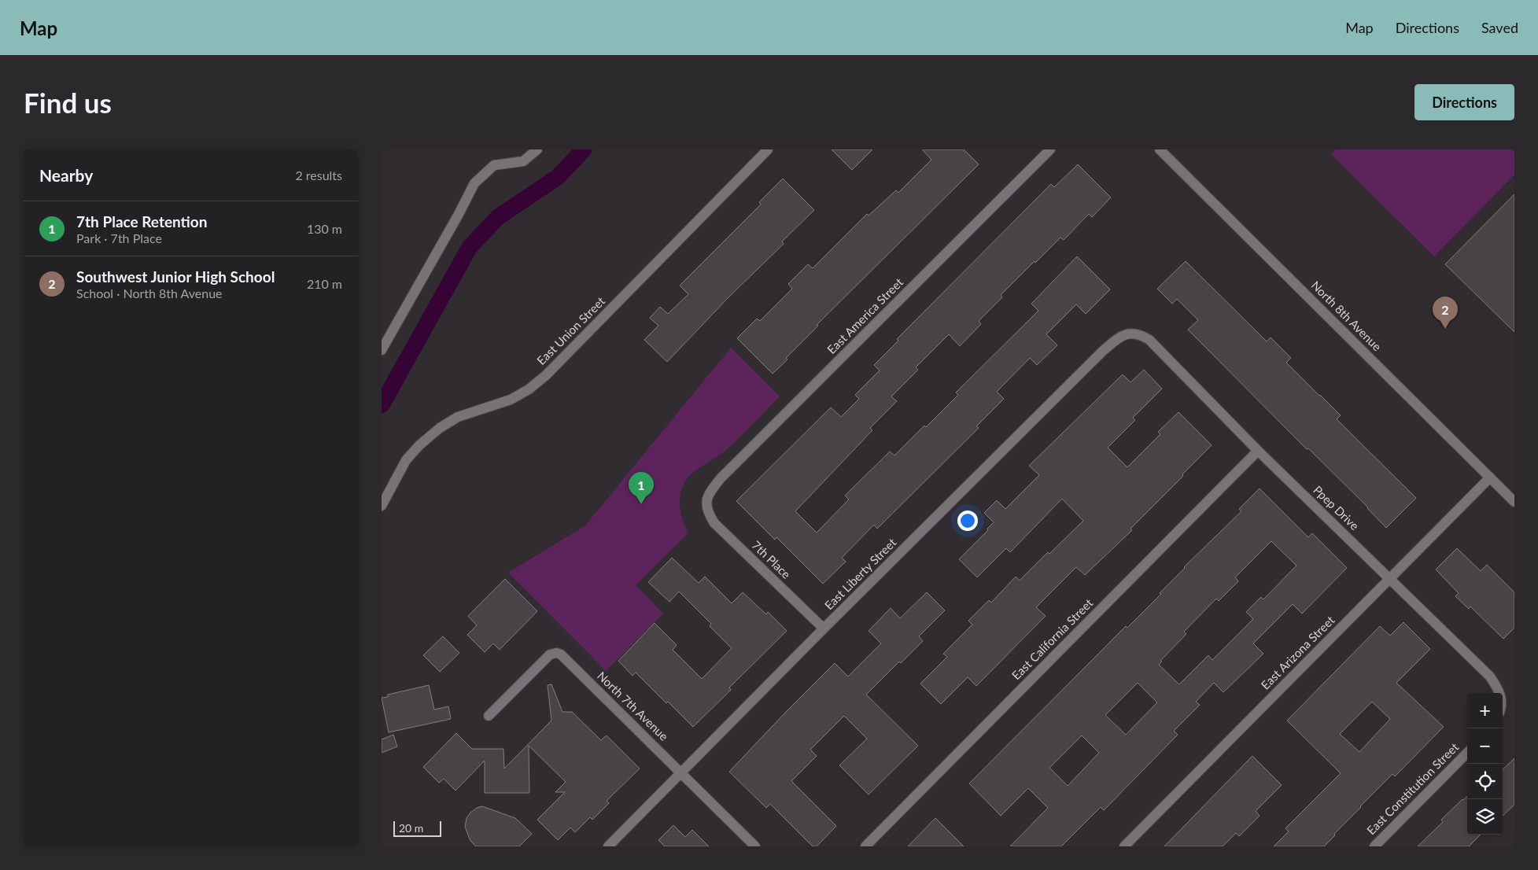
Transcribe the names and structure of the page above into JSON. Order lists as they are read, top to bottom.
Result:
{
  "streets": {
    "street": [
      "East America Street",
      "North 8th Avenue",
      "East Union Street",
      "Ppep Drive",
      "7th Place",
      "East Liberty Street",
      "East California Street",
      "East Arizona Street",
      "North 7th Avenue",
      "East Constitution Street"
    ]
  },
  "crossings": [
    ["East America Street", "7th Place"],
    ["North 8th Avenue", "East Arizona Street"],
    ["Ppep Drive", "East Liberty Street"],
    ["Ppep Drive", "East California Street"],
    ["Ppep Drive", "East Arizona Street"],
    ["7th Place", "East Liberty Street"],
    ["East Liberty Street", "North 7th Avenue"]
  ],
  "scale_bar": "20 m",
  "page": {
    "header": "Map",
    "nav": ["Map", "Directions", "Saved"],
    "buttons": "Directions",
    "title": "Find us",
    "heading": ["Nearby", "2 results"],
    "list": [
      {
        "mark": "1",
        "name": "7th Place Retention",
        "note": "Park · 7th Place",
        "value": "130 m"
      },
      {
        "mark": "2",
        "name": "Southwest Junior High School",
        "note": "School · North 8th Avenue",
        "value": "210 m"
      }
    ],
    "pins": ["2", "1"],
    "map_buttons": ["+", "−"],
    "scale": "20 m"
  }
}
